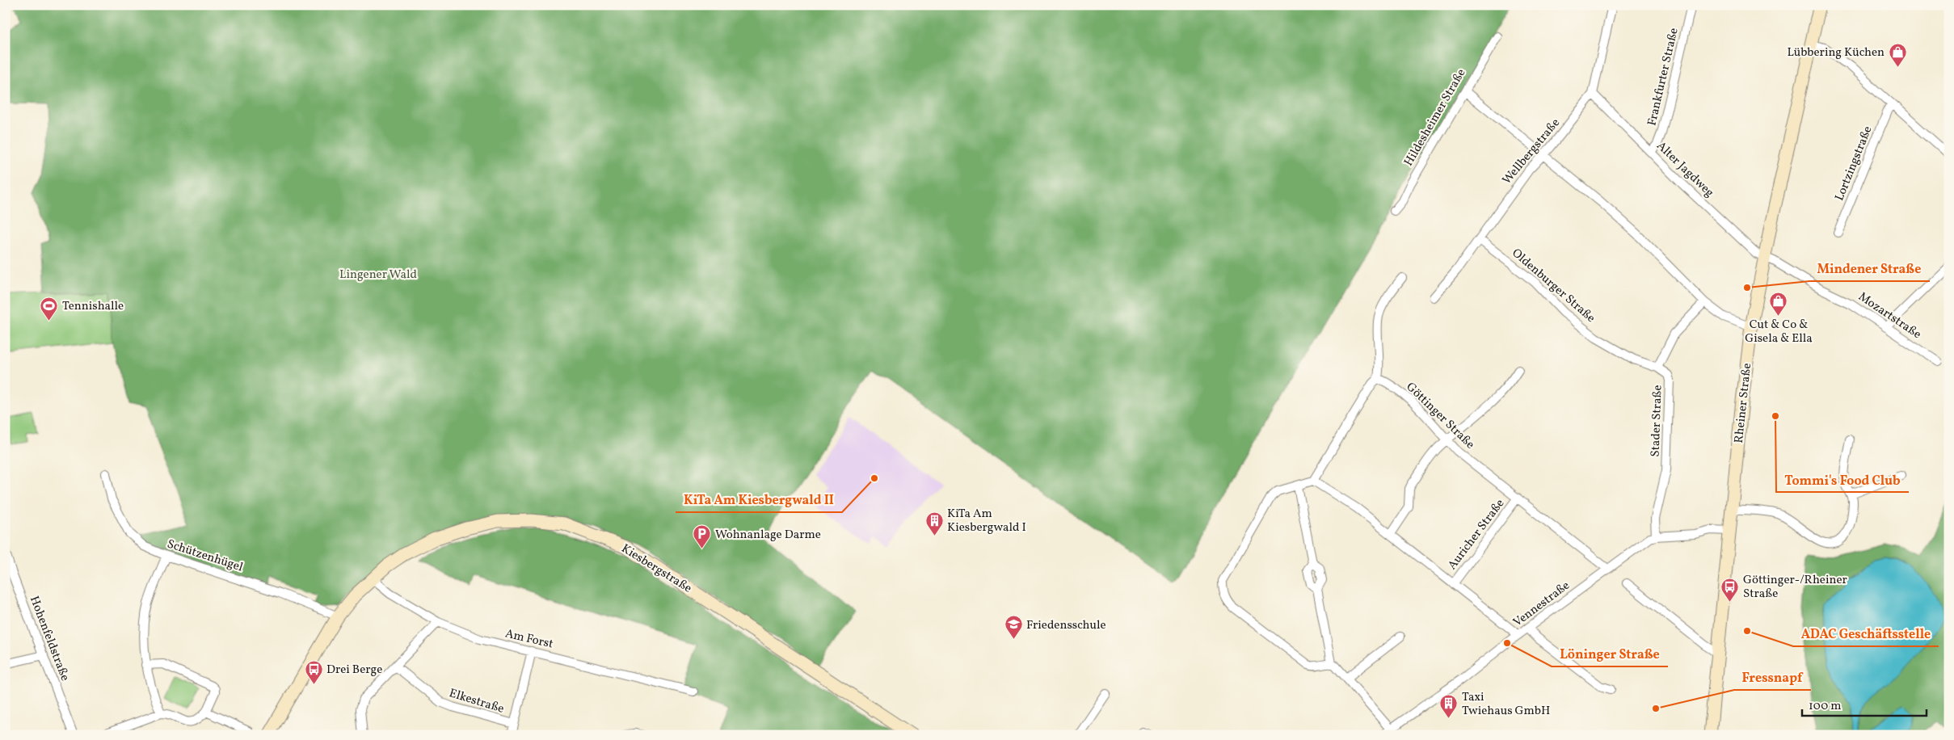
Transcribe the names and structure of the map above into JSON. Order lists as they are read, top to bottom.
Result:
{
  "streets": {
    "street": [
      "Frankfurter Straße",
      "Hildesheimer Straße",
      "Wellbergstraße",
      "Lortzingstraße",
      "Alter Jagdweg",
      "Oldenburger Straße",
      "Mozartstraße",
      "Rheiner Straße",
      "Göttinger Straße",
      "Stader Straße",
      "Auricher Straße",
      "Schützenhügel",
      "Kiesbergstraße",
      "Vennestraße",
      "Hohenfeldstraße",
      "Am Forst",
      "Elkestraße"
    ]
  },
  "crossings": [
    ["Frankfurter Straße", "Alter Jagdweg"],
    ["Wellbergstraße", "Alter Jagdweg"],
    ["Wellbergstraße", "Oldenburger Straße"],
    ["Alter Jagdweg", "Mozartstraße"],
    ["Alter Jagdweg", "Rheiner Straße"],
    ["Oldenburger Straße", "Stader Straße"],
    ["Mozartstraße", "Rheiner Straße"],
    ["Göttinger Straße", "Auricher Straße"],
    ["Göttinger Straße", "Vennestraße"],
    ["Stader Straße", "Vennestraße"],
    ["Schützenhügel", "Kiesbergstraße"],
    ["Kiesbergstraße", "Am Forst"]
  ],
  "parks": ["Lingener Wald"],
  "places": {
    "shop": ["Lübbering Küchen", "Cut & Co & Gisela & Ella"],
    "other": [
      "Mindener Straße",
      "Tommi's Food Club",
      "KiTa Am Kiesbergwald II",
      "ADAC Geschäftsstelle",
      "Löninger Straße",
      "Fressnapf"
    ],
    "sports": ["Tennishalle"],
    "building": ["KiTa Am Kiesbergwald I", "Taxi Twiehaus GmbH"],
    "parking": ["Wohnanlage Darme"],
    "bus stop": ["Göttinger-/Rheiner Straße", "Drei Berge"],
    "school or university": ["Friedensschule"]
  },
  "scale_bar": "100 m"
}
